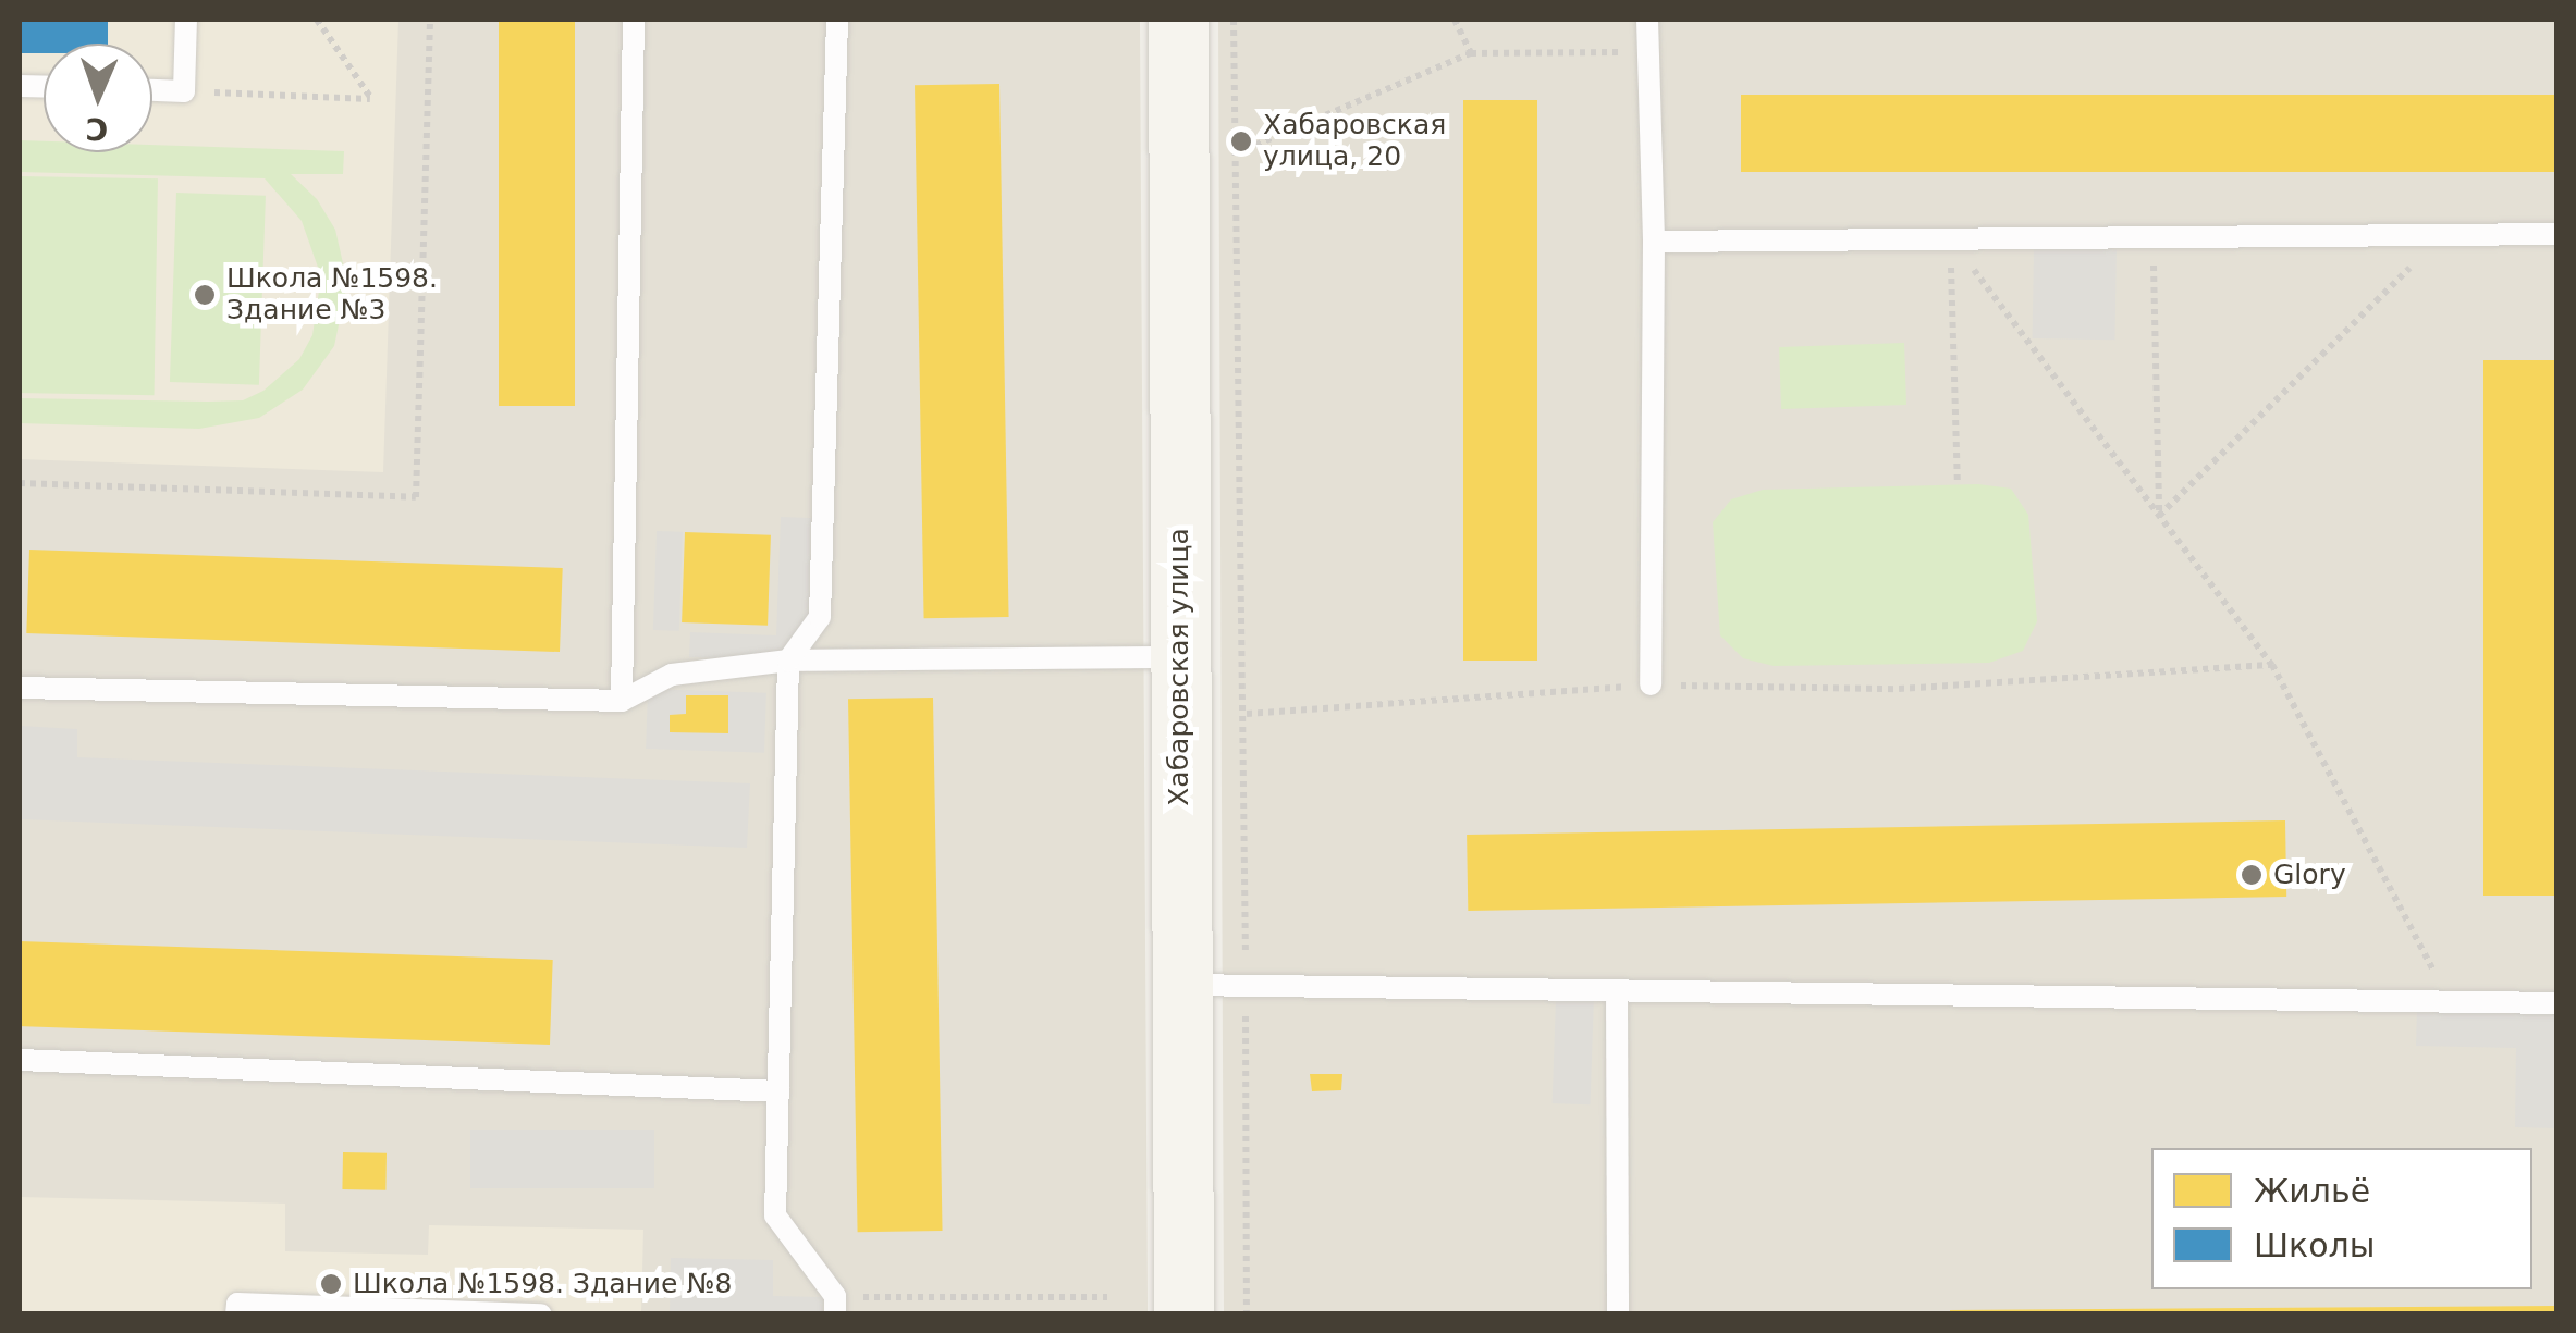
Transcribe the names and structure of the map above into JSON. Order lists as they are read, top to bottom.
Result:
{
  "streets": {
    "main road": ["Хабаровская улица"]
  },
  "places": [
    "Хабаровская улица, 20",
    "Школа №1598. Здание №3",
    "Glory",
    "Школа №1598. Здание №8"
  ],
  "legend": ["Жильё", "Школы"],
  "north": "bottom"
}
